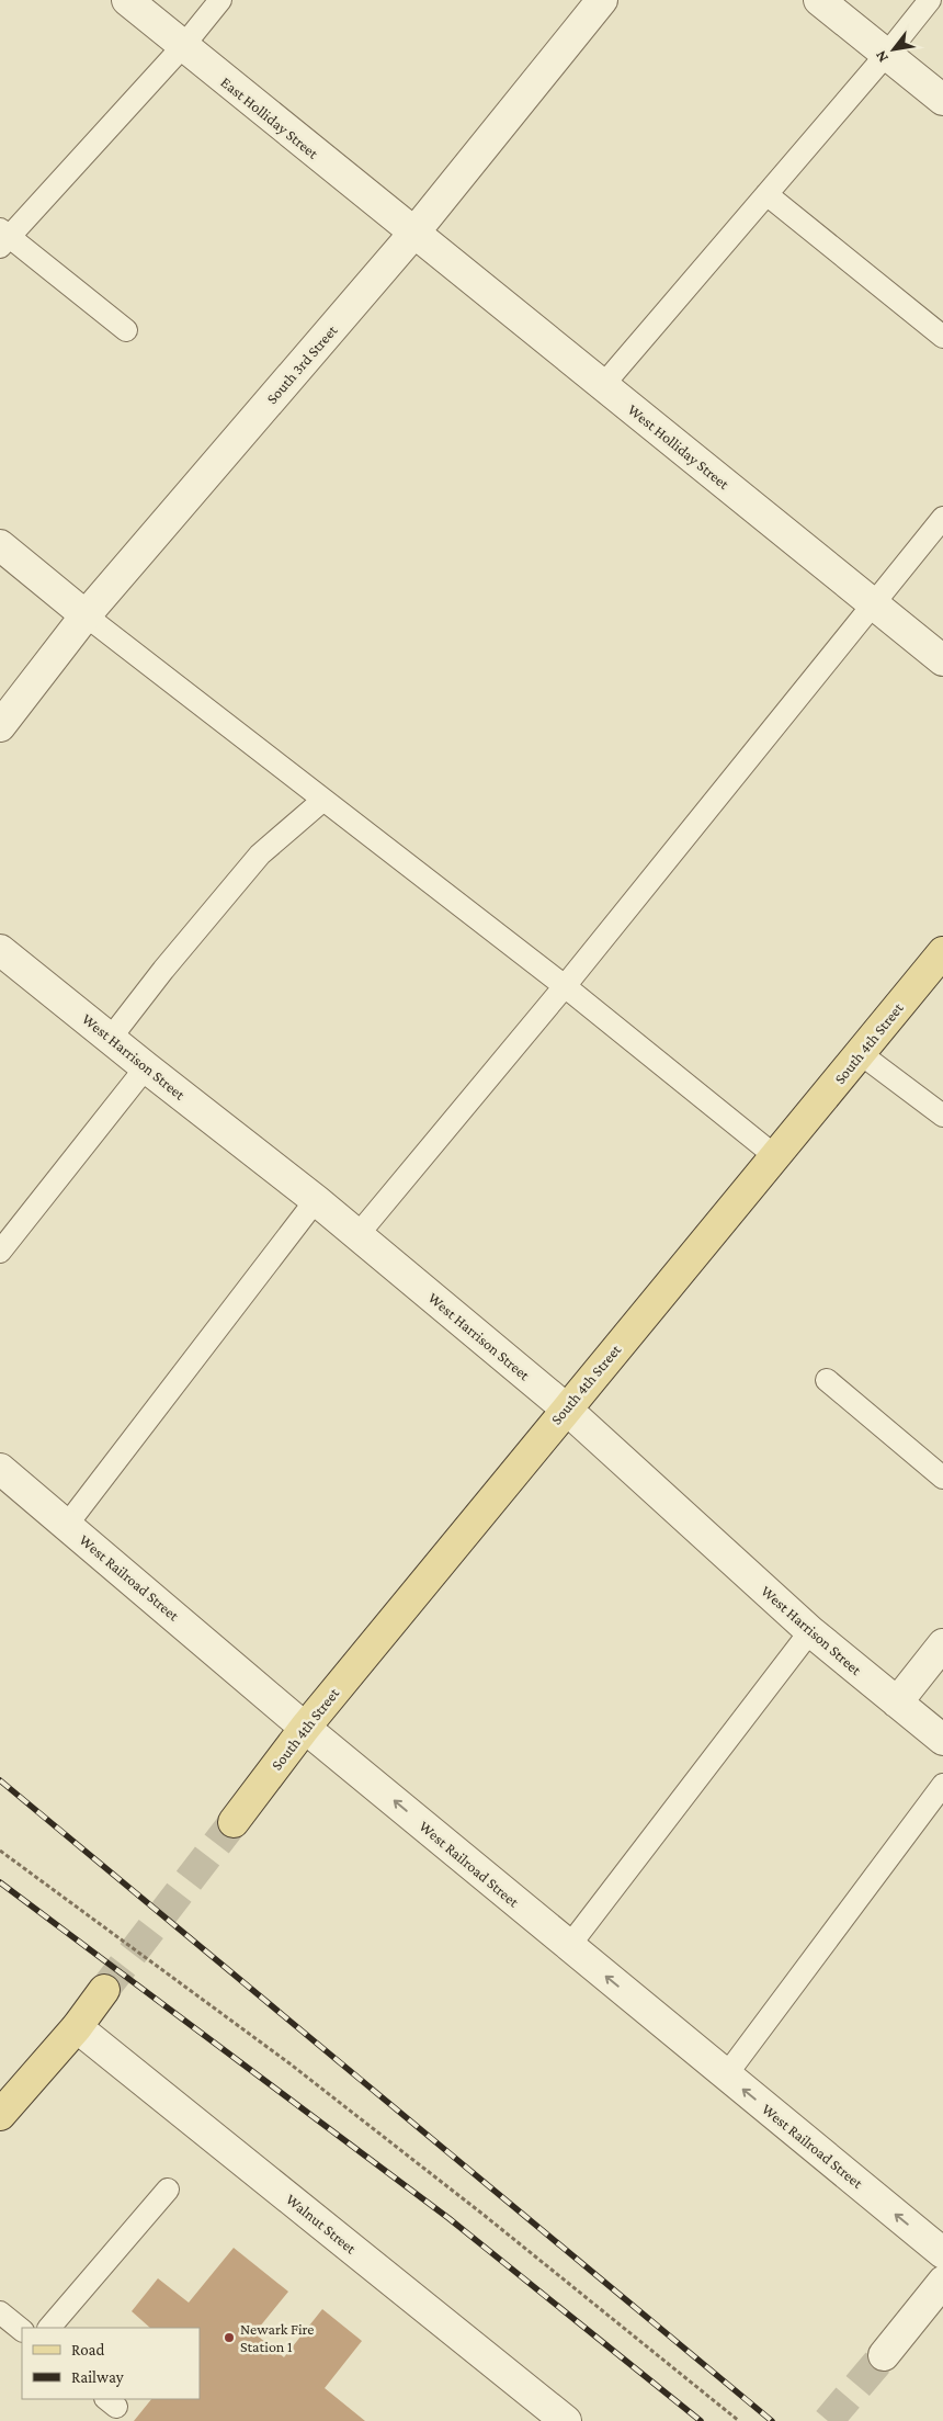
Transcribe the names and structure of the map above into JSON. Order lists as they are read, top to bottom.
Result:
{
  "streets": {
    "main road": ["South 4th Street"],
    "street": [
      "East Holliday Street",
      "South 3rd Street",
      "West Holliday Street",
      "West Harrison Street",
      "West Railroad Street",
      "Walnut Street"
    ]
  },
  "crossings": [
    ["East Holliday Street", "South 3rd Street"],
    ["East Holliday Street", "West Holliday Street"],
    ["South 3rd Street", "West Holliday Street"],
    ["South 4th Street", "West Harrison Street"],
    ["South 4th Street", "West Railroad Street"]
  ],
  "one_way": ["West Railroad Street"],
  "places": ["Newark Fire Station 1"],
  "legend": ["Road", "Railway"],
  "north": "bottom left"
}
